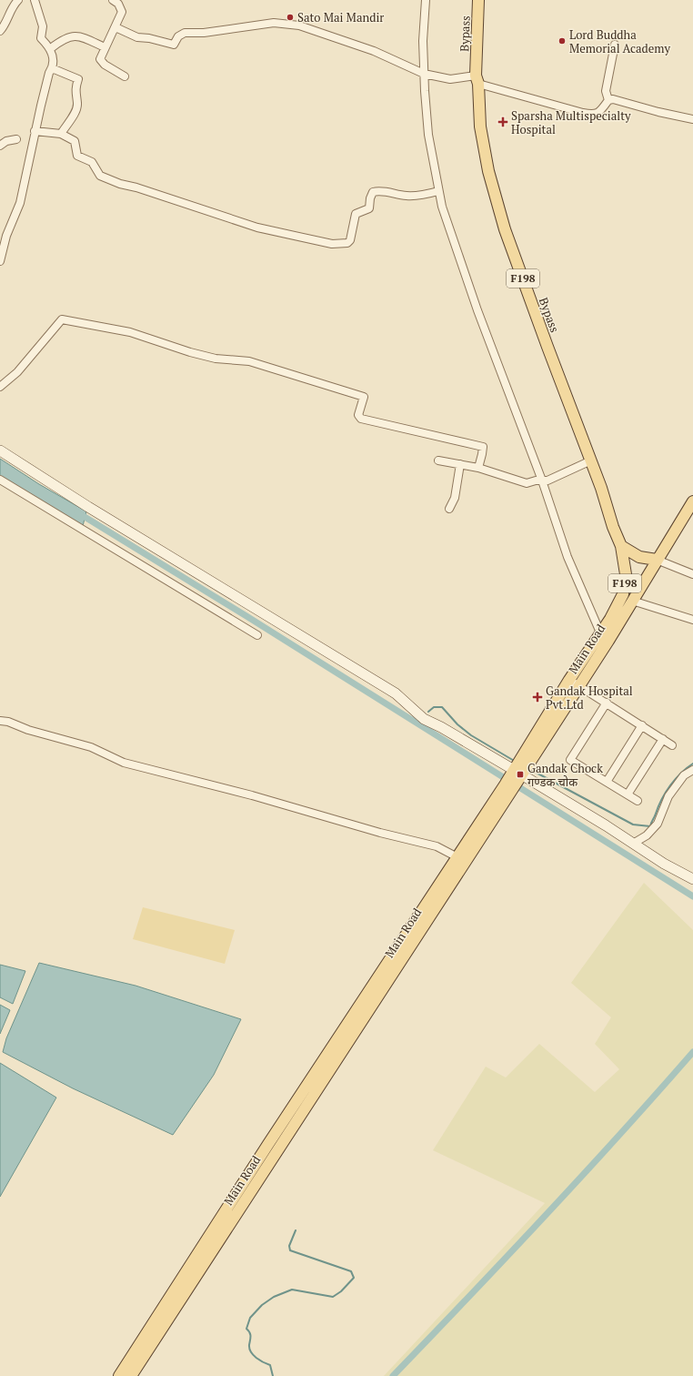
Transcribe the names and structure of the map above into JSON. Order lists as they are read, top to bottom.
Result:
{
  "streets": {
    "main road": ["Bypass", "F198", "Main Road"]
  },
  "crossings": [
    ["Bypass", "Main Road"]
  ],
  "places": {
    "other": ["Sato Mai Mandir", "Lord Buddha Memorial Academy"],
    "health": ["Sparsha Multispecialty Hospital", "Gandak Hospital Pvt.Ltd"],
    "transit": ["Gandak Chock गण्डक चोक"]
  }
}
